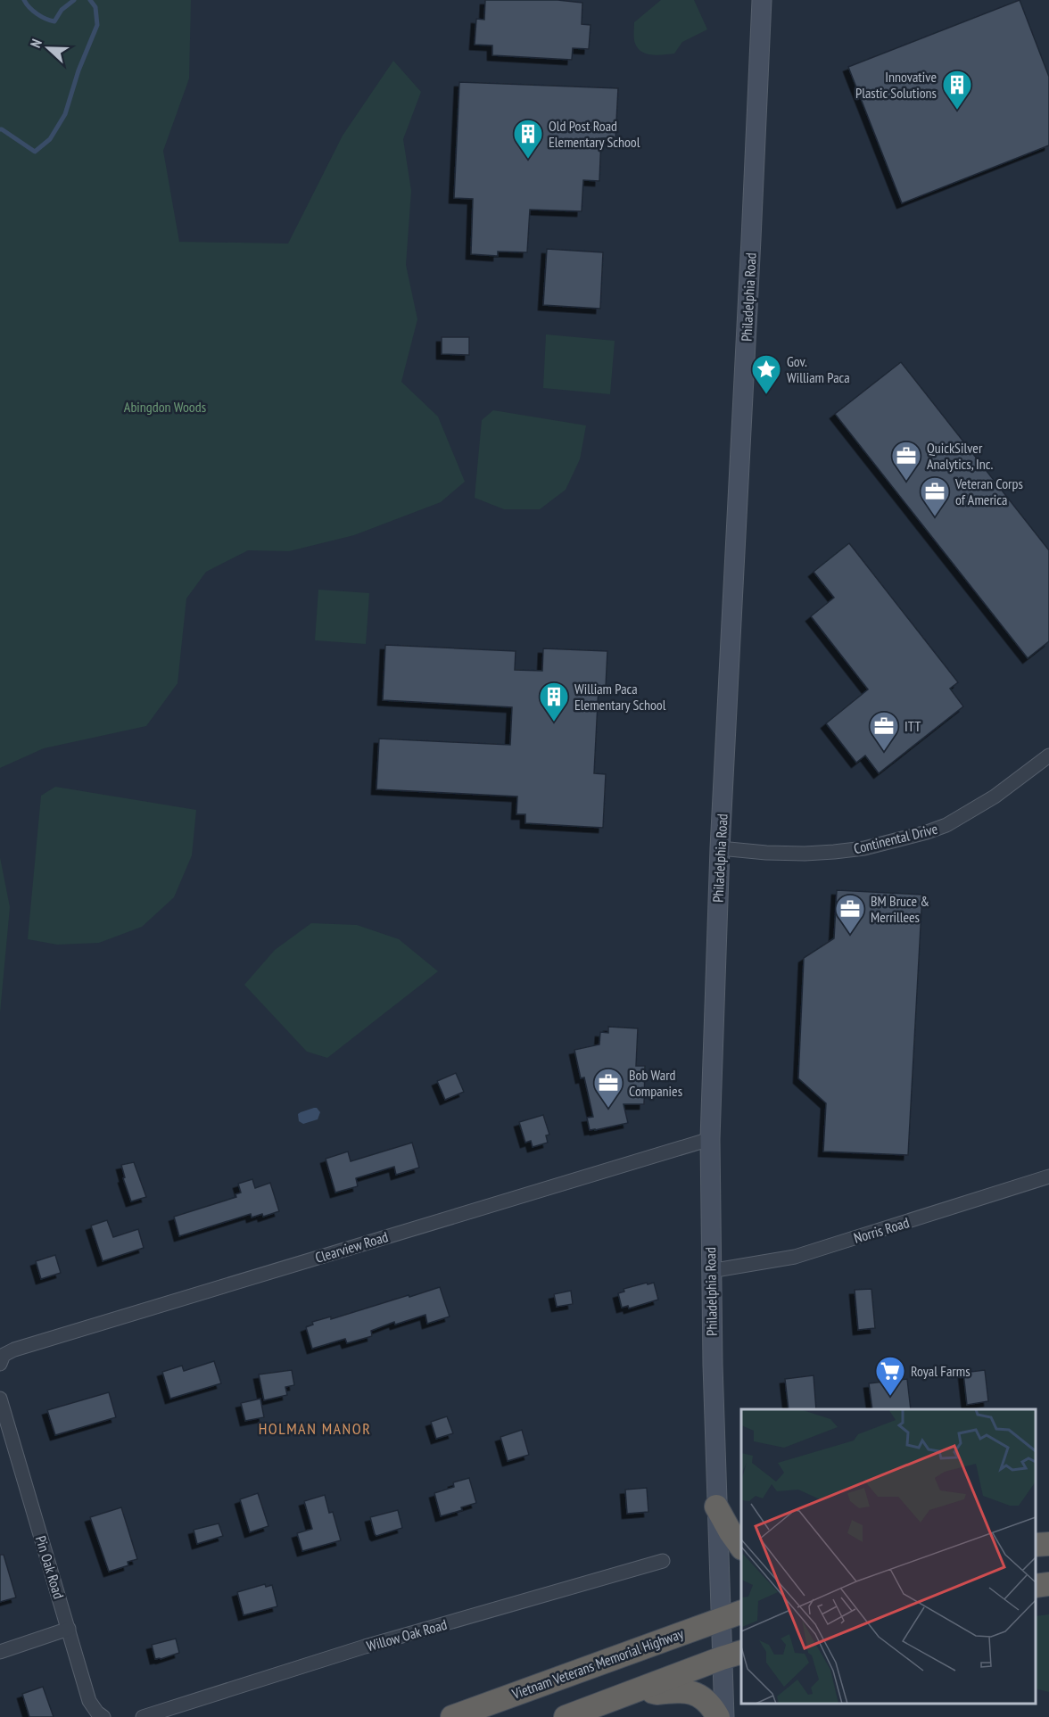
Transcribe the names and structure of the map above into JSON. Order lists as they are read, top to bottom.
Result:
{
  "streets": {
    "highway": ["Vietnam Veterans Memorial Highway"],
    "main road": ["Philadelphia Road"],
    "street": [
      "Continental Drive",
      "Norris Road",
      "Clearview Road",
      "Pin Oak Road",
      "Willow Oak Road"
    ]
  },
  "crossings": [
    ["Philadelphia Road", "Continental Drive"],
    ["Philadelphia Road", "Norris Road"],
    ["Philadelphia Road", "Clearview Road"],
    ["Philadelphia Road", "Vietnam Veterans Memorial Highway"]
  ],
  "districts": ["HOLMAN MANOR"],
  "parks": ["Abingdon Woods"],
  "places": {
    "building": ["Innovative Plastic Solutions", "Old Post Road Elementary School", "William Paca Elementary School"],
    "place": ["Gov. William Paca"],
    "office": [
      "QuickSilver Analytics, Inc.",
      "Veteran Corps of America",
      "ITT",
      "BM Bruce & Merrillees",
      "Bob Ward Companies"
    ],
    "supermarket": ["Royal Farms"]
  },
  "north": "left"
}
